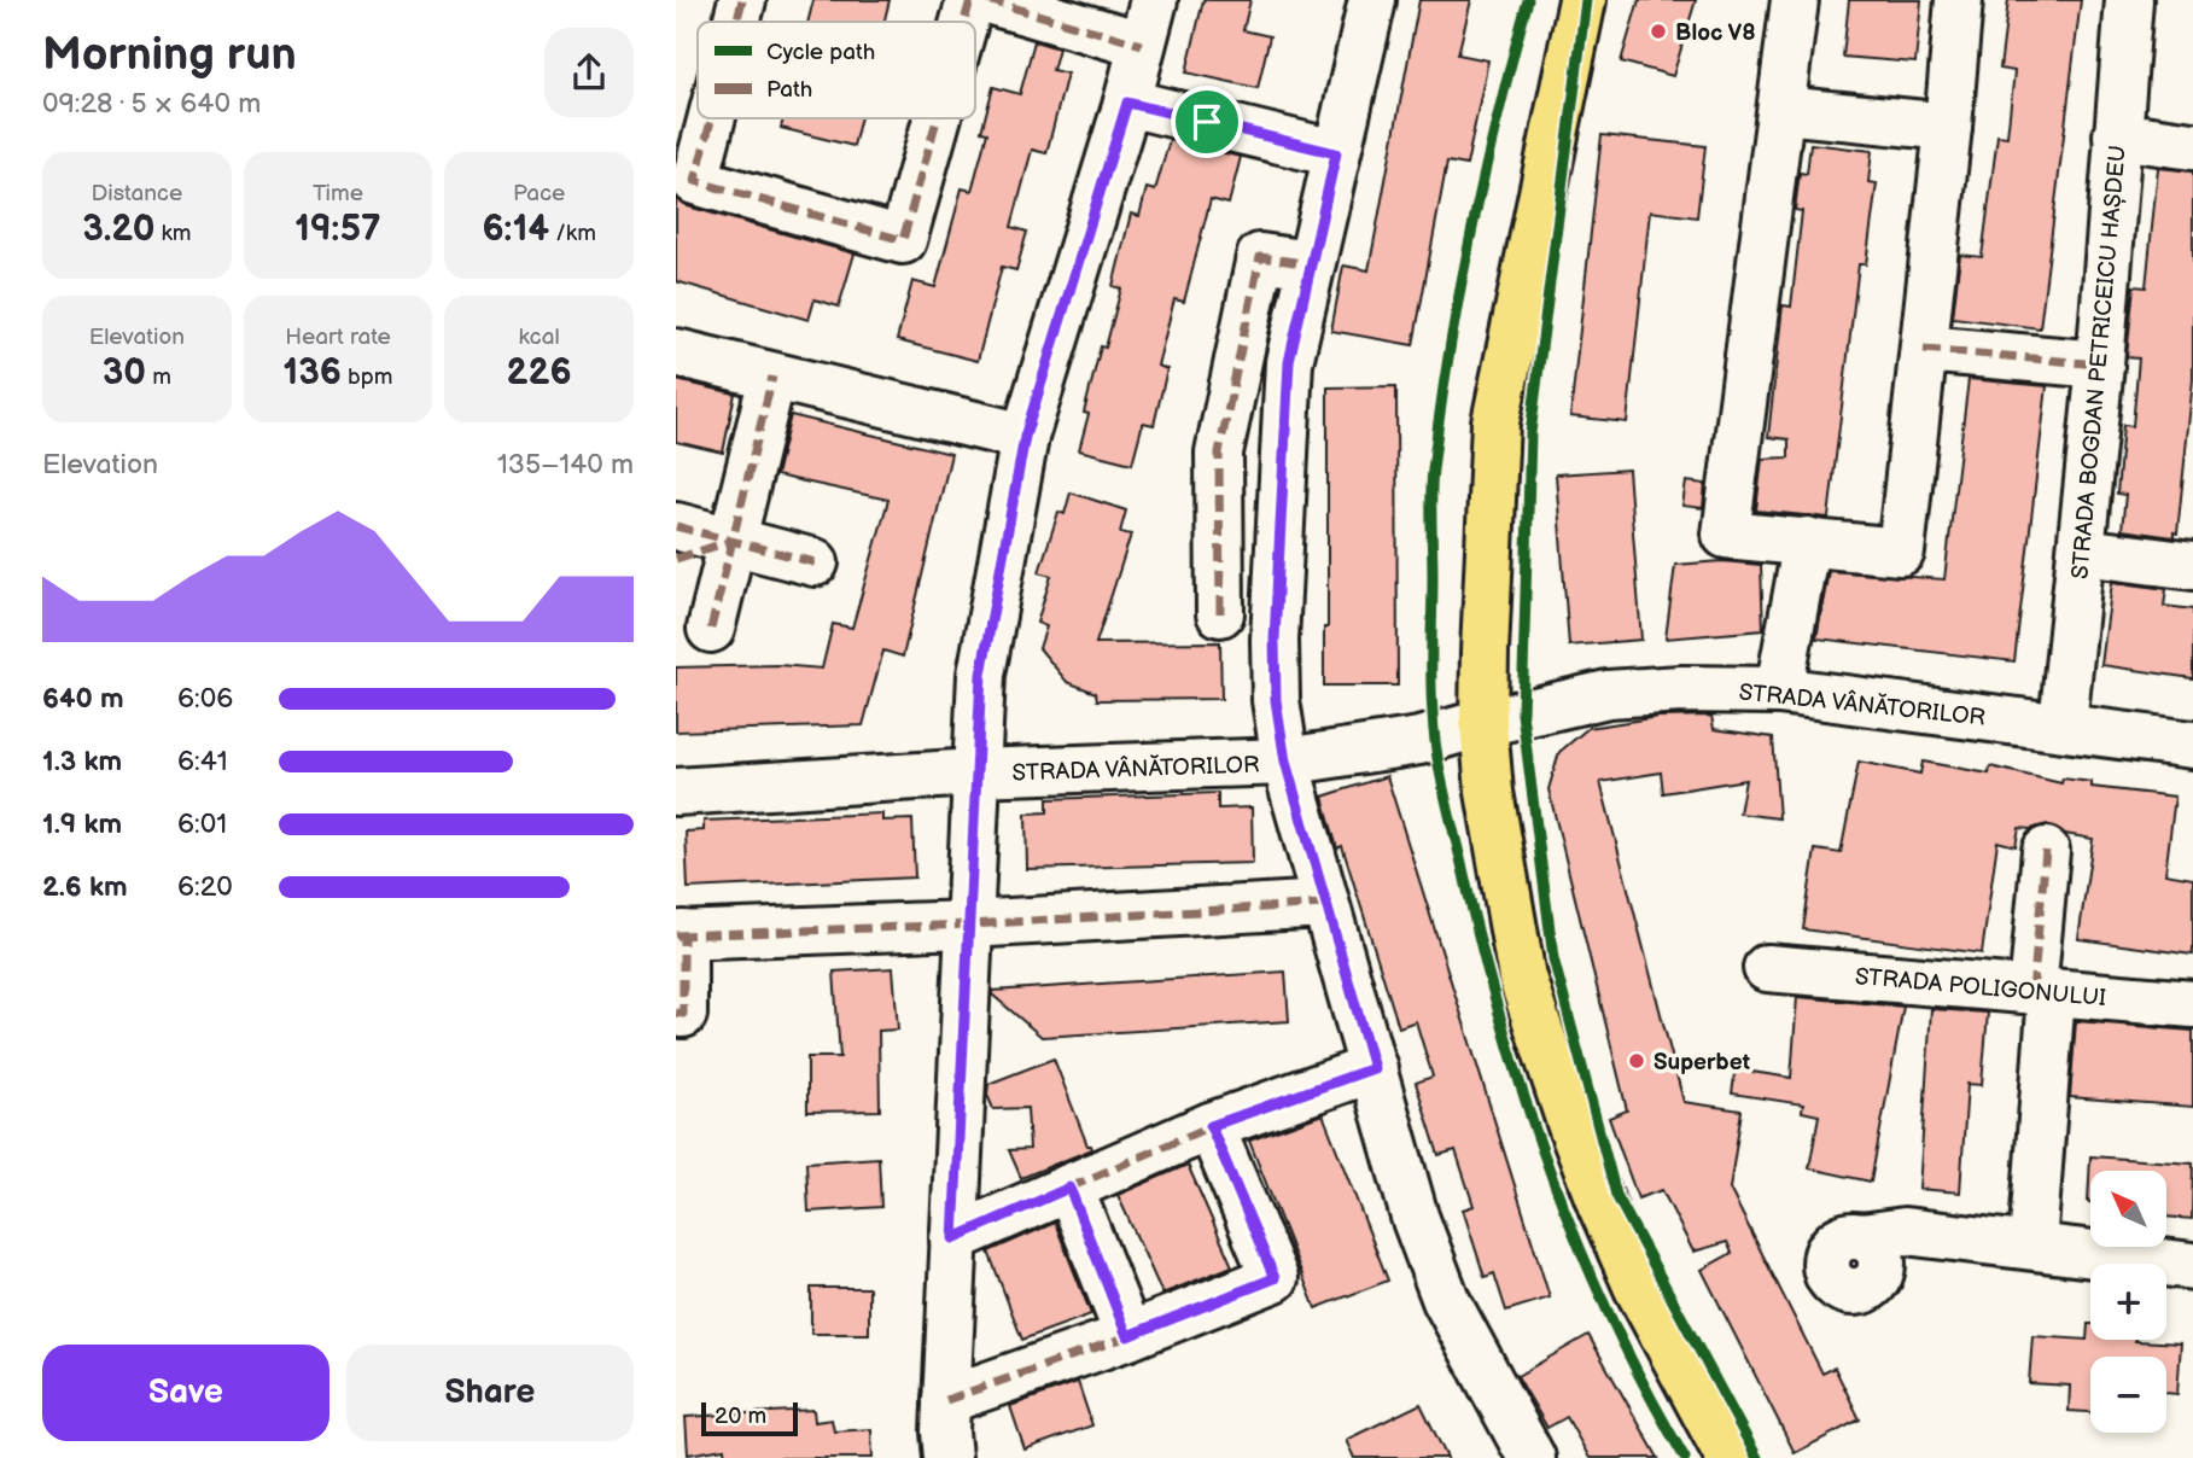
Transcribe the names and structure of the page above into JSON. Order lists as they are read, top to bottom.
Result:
{
  "streets": {
    "street": ["STRADA BOGDAN PETRICEICU HAȘDEU", "STRADA VÂNĂTORILOR", "STRADA POLIGONULUI"]
  },
  "crossings": [
    ["STRADA BOGDAN PETRICEICU HAȘDEU", "STRADA VÂNĂTORILOR"]
  ],
  "places": ["Bloc V8", "Superbet"],
  "legend": ["Cycle path", "Path"],
  "scale_bar": "20 m",
  "north": "top left",
  "page": {
    "heading": ["Morning run", "09:28 · 5 × 640 m"],
    "stats": [
      ["Distance", "3.20 km"],
      ["Time", "19:57"],
      ["Pace", "6:14 /km"],
      ["Elevation", "30 m"],
      ["Heart rate", "136 bpm"],
      ["kcal", "226"]
    ],
    "chart": ["Elevation", "135–140 m"],
    "list": [
      {
        "name": "640 m",
        "note": "6:06"
      },
      {
        "name": "1.3 km",
        "note": "6:41"
      },
      {
        "name": "1.9 km",
        "note": "6:01"
      },
      {
        "name": "2.6 km",
        "note": "6:20"
      }
    ],
    "map_buttons": ["+", "−"],
    "buttons": ["Save", "Share"],
    "scale": "20 m"
  }
}
